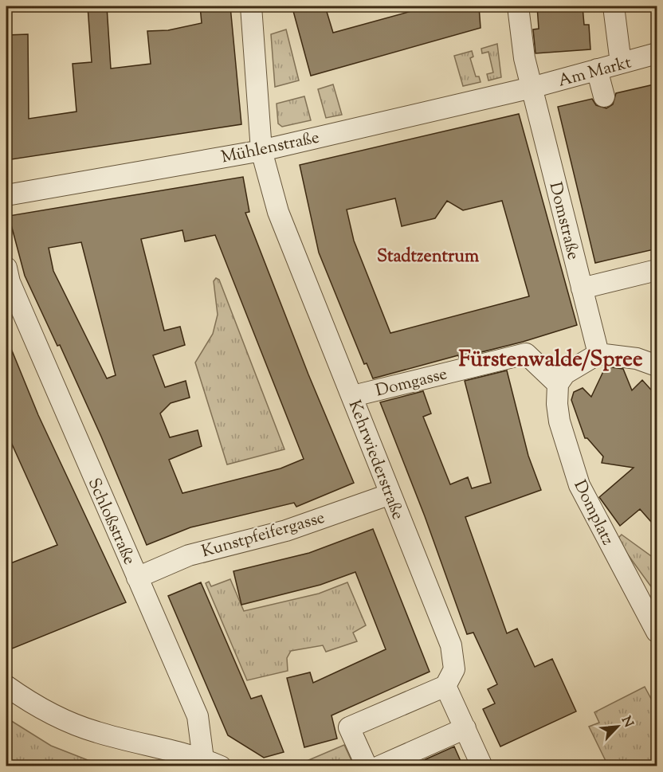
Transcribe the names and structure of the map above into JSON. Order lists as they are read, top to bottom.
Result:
{
  "streets": {
    "street": [
      "Am Markt",
      "Mühlenstraße",
      "Domstraße",
      "Domgasse",
      "Kehrwiederstraße",
      "Domplatz",
      "Schloßstraße",
      "Kunstpfeifergasse"
    ]
  },
  "crossings": [
    ["Am Markt", "Mühlenstraße"],
    ["Am Markt", "Domstraße"],
    ["Mühlenstraße", "Domstraße"],
    ["Mühlenstraße", "Kehrwiederstraße"],
    ["Domgasse", "Kehrwiederstraße"],
    ["Domgasse", "Domplatz"],
    ["Kehrwiederstraße", "Kunstpfeifergasse"],
    ["Schloßstraße", "Kunstpfeifergasse"]
  ],
  "districts": ["Stadtzentrum", "Fürstenwalde/Spree"],
  "north": "top right"
}
